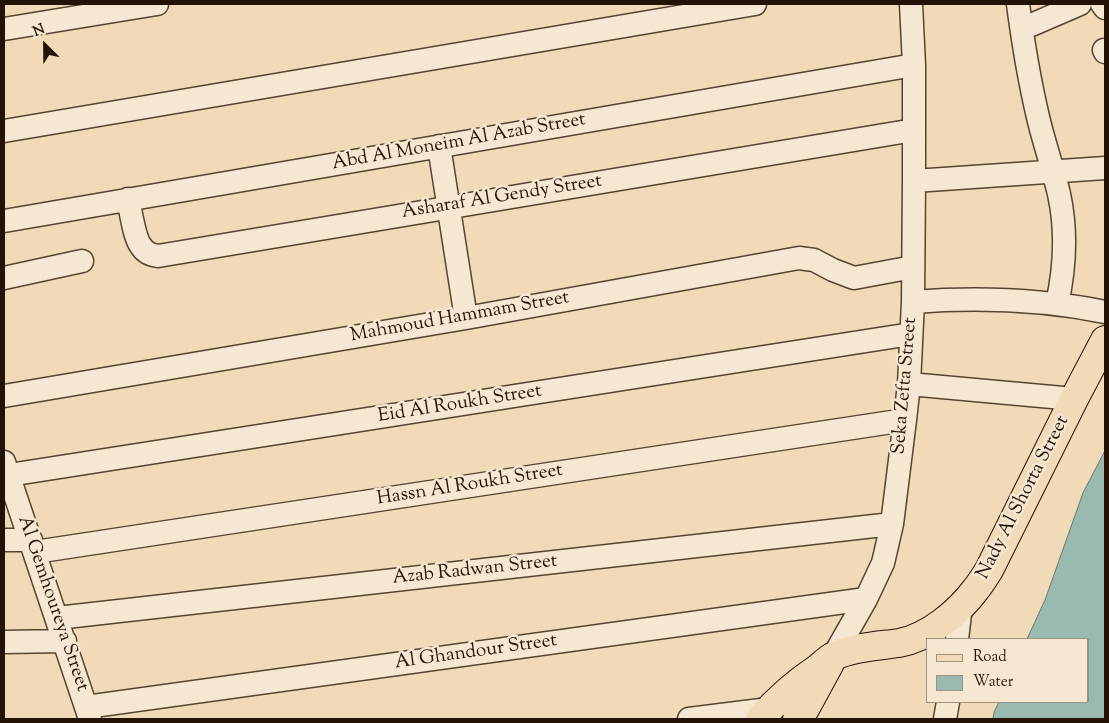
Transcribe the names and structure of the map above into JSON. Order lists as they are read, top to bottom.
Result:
{
  "streets": {
    "main road": ["Seka Zefta Street", "Nady Al Shorta Street"],
    "street": [
      "Abd Al Moneim Al Azab Street",
      "Asharaf Al Gendy Street",
      "Mahmoud Hammam Street",
      "Eid Al Roukh Street",
      "Hassn Al Roukh Street",
      "Azab Radwan Street",
      "Al Gemhoureya Street",
      "Al Ghandour Street"
    ]
  },
  "crossings": [
    ["Abd Al Moneim Al Azab Street", "Asharaf Al Gendy Street"],
    ["Abd Al Moneim Al Azab Street", "Seka Zefta Street"],
    ["Asharaf Al Gendy Street", "Seka Zefta Street"],
    ["Mahmoud Hammam Street", "Seka Zefta Street"],
    ["Seka Zefta Street", "Eid Al Roukh Street"],
    ["Seka Zefta Street", "Hassn Al Roukh Street"],
    ["Seka Zefta Street", "Nady Al Shorta Street"],
    ["Seka Zefta Street", "Azab Radwan Street"],
    ["Seka Zefta Street", "Al Ghandour Street"],
    ["Eid Al Roukh Street", "Al Gemhoureya Street"],
    ["Hassn Al Roukh Street", "Al Gemhoureya Street"],
    ["Azab Radwan Street", "Al Gemhoureya Street"],
    ["Al Gemhoureya Street", "Al Ghandour Street"]
  ],
  "legend": ["Road", "Water"],
  "north": "top left"
}
